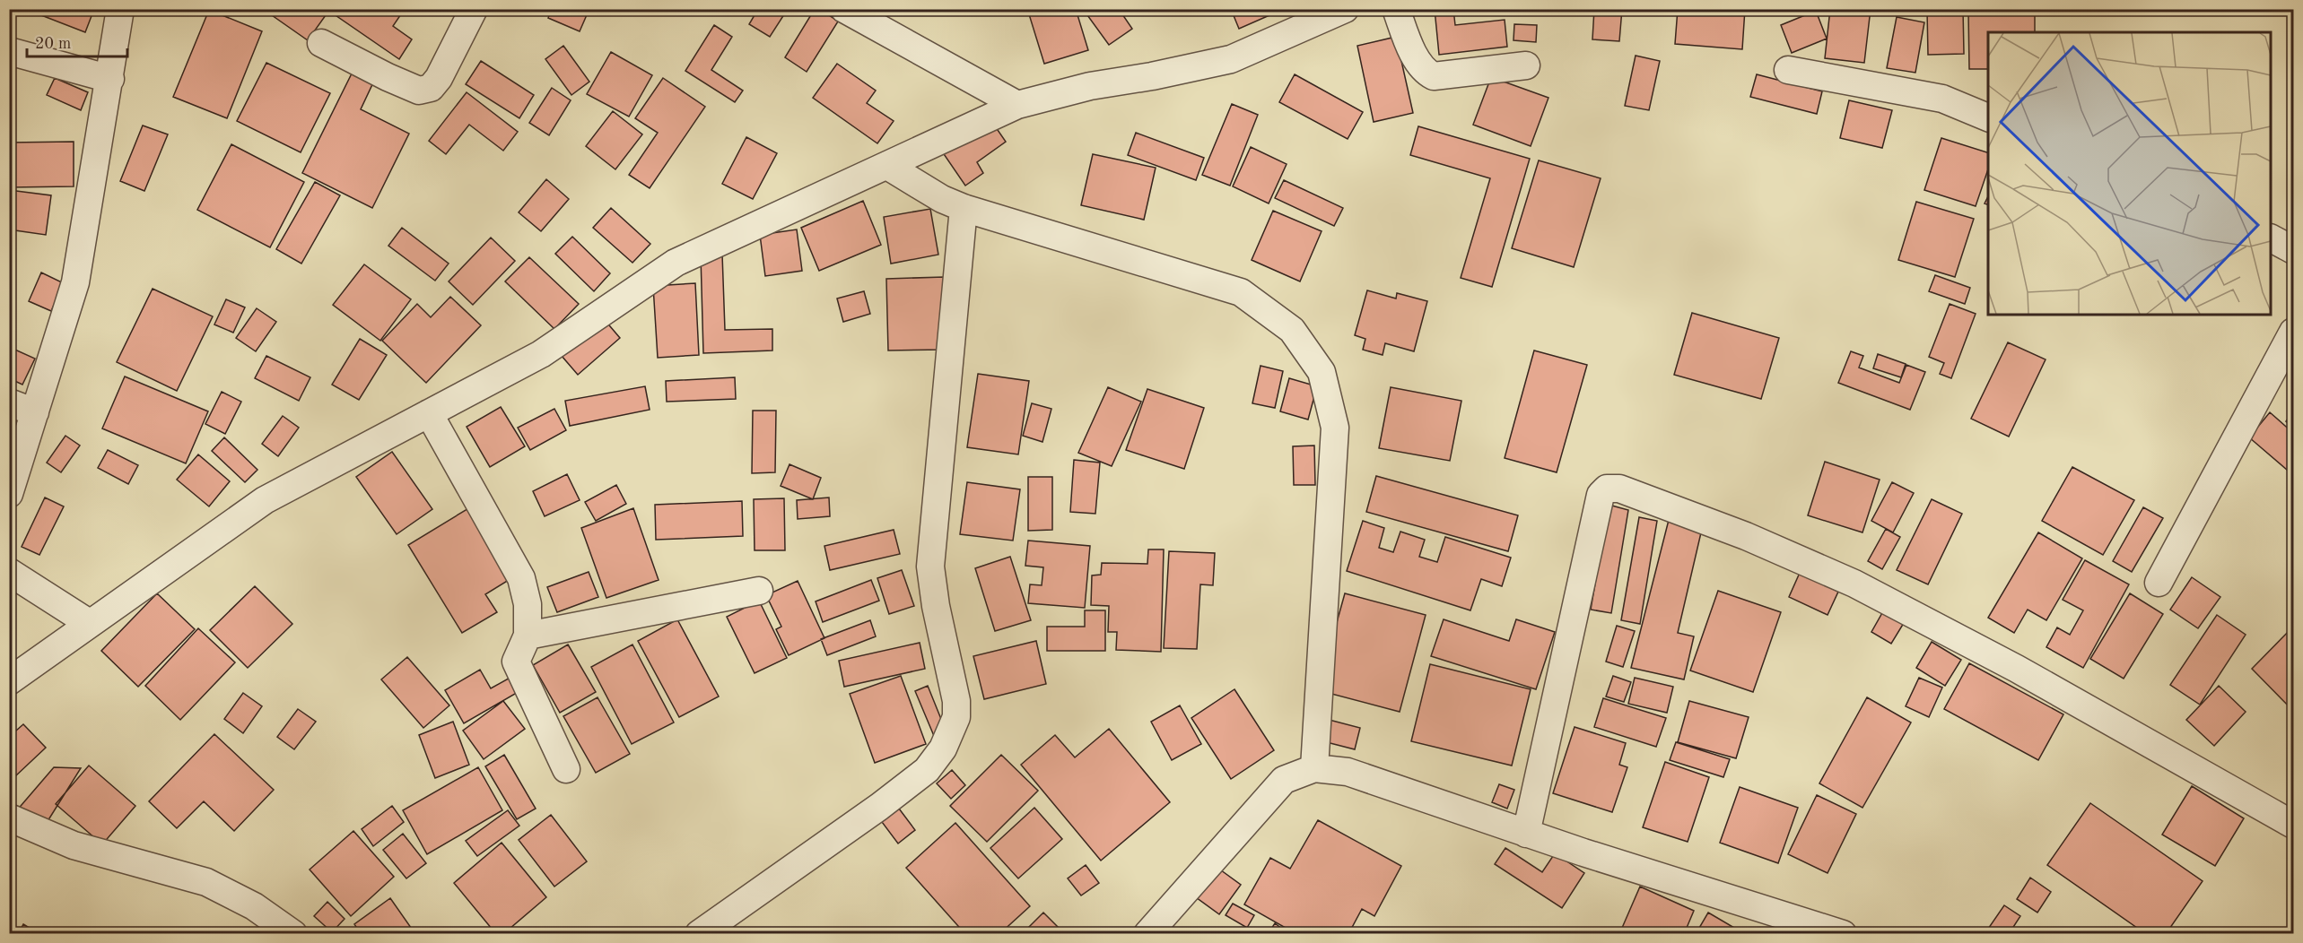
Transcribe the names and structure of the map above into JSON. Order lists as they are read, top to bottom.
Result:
{
  "scale_bar": "20 m"
}
